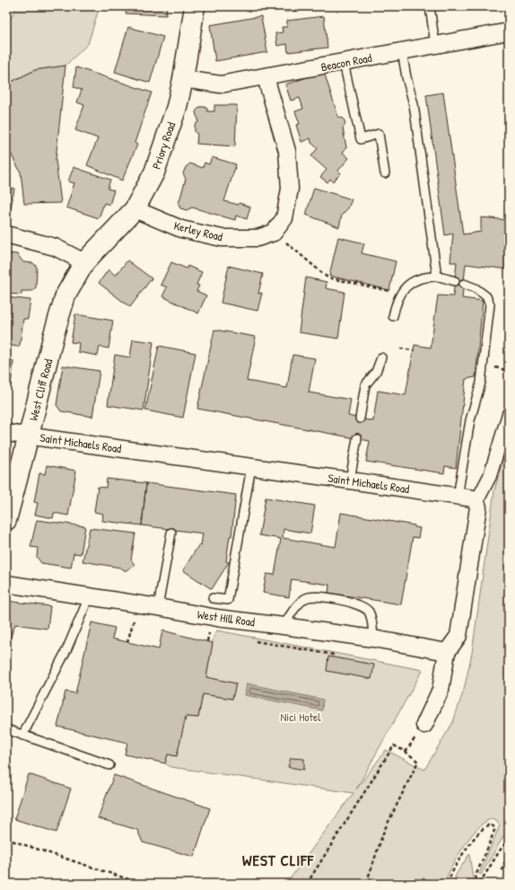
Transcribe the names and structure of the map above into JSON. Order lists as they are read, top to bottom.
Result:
{
  "streets": {
    "main road": ["Priory Road", "West Cliff Road"],
    "street": [
      "Beacon Road",
      "Kerley Road",
      "Saint Michaels Road",
      "West Hill Road"
    ]
  },
  "crossings": [
    ["Beacon Road", "Priory Road"],
    ["Priory Road", "Kerley Road"],
    ["Priory Road", "West Cliff Road"],
    ["West Cliff Road", "Saint Michaels Road"]
  ],
  "districts": ["WEST CLIFF"],
  "parks": ["Nici Hotel"]
}
